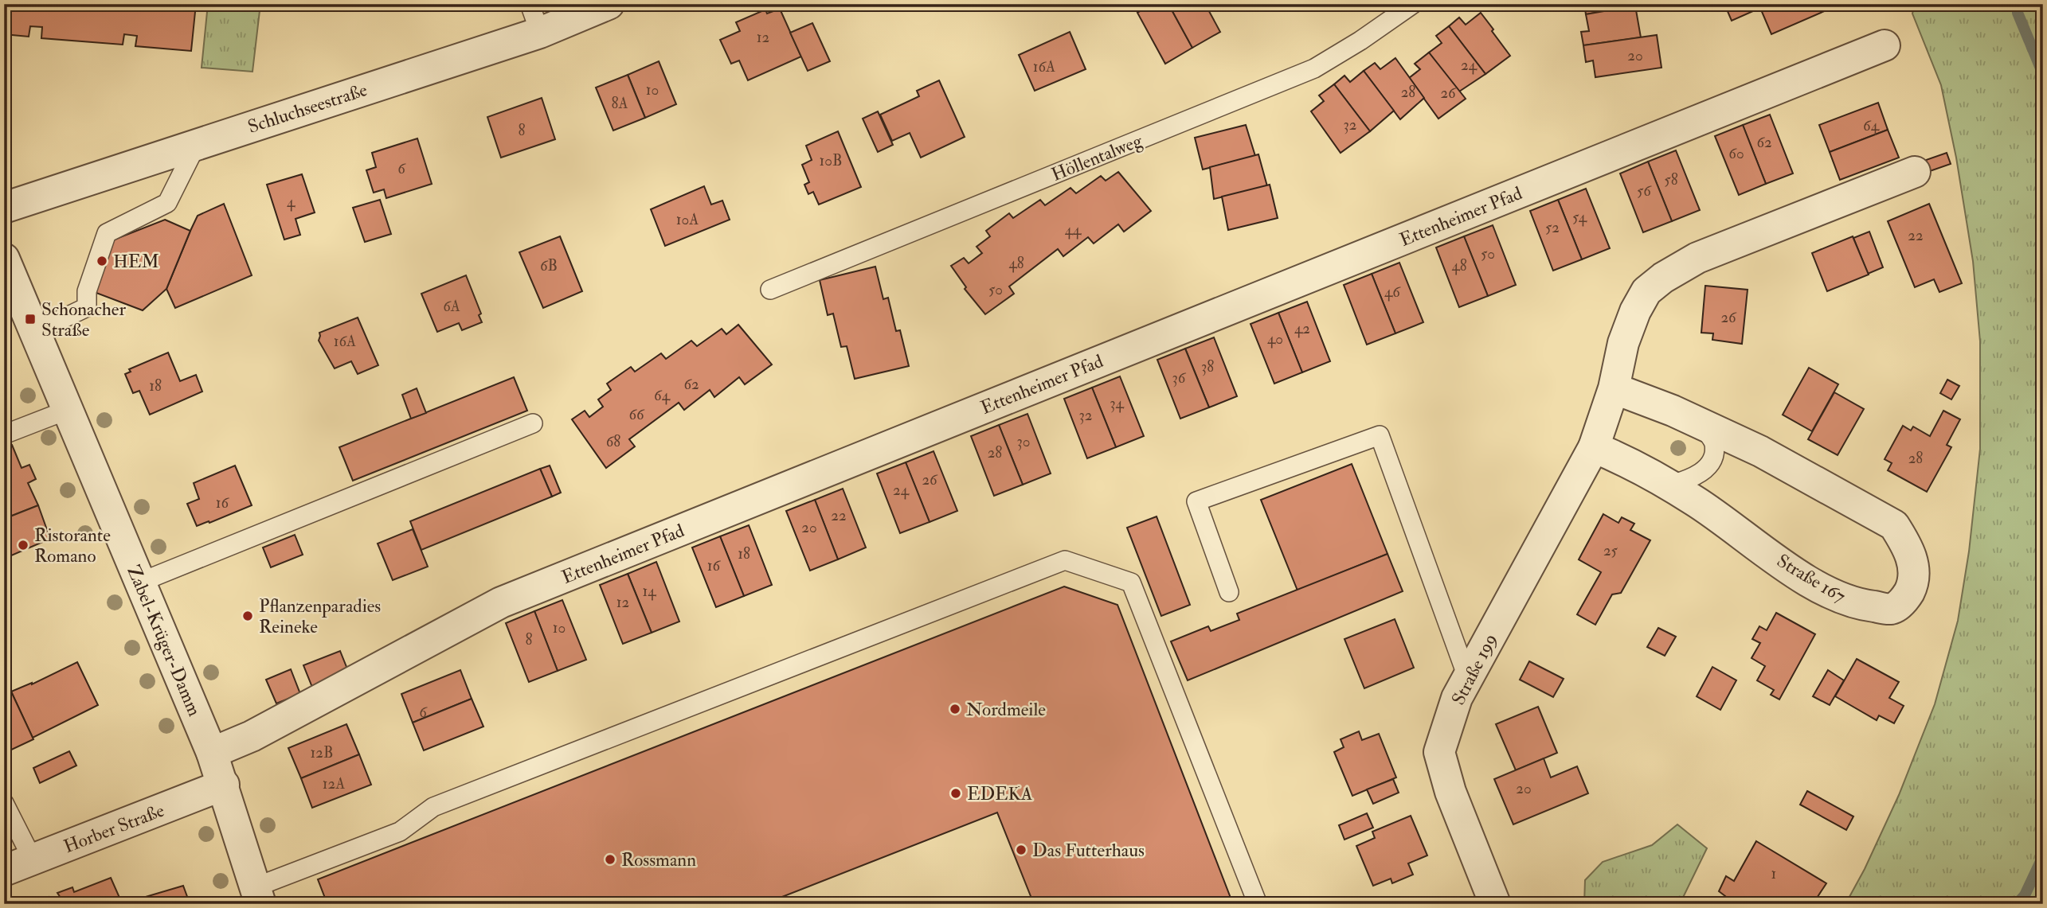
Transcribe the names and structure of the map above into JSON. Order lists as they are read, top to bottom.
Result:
{
  "streets": {
    "street": [
      "Schluchseestraße",
      "Ettenheimer Pfad",
      "Straße 167",
      "Zabel-Krüger-Damm",
      "Straße 199",
      "Horber Straße"
    ],
    "lane": ["Höllentalweg"]
  },
  "crossings": [
    ["Ettenheimer Pfad", "Zabel-Krüger-Damm"],
    ["Straße 167", "Straße 199"],
    ["Zabel-Krüger-Damm", "Horber Straße"]
  ],
  "places": {
    "other": [
      "HEM",
      "Ristorante Romano",
      "Pflanzenparadies Reineke",
      "Nordmeile",
      "EDEKA",
      "Das Futterhaus",
      "Rossmann"
    ],
    "transit": ["Schonacher Straße"]
  },
  "house_numbers": [
    "12",
    "20",
    "24",
    "16A",
    "10",
    "28",
    "26",
    "8A",
    "32",
    "64",
    "8",
    "62",
    "60",
    "10B",
    "6",
    "58",
    "56",
    "4",
    "54",
    "10A",
    "52",
    "44",
    "22",
    "50",
    "48",
    "6B",
    "48",
    "50",
    "46",
    "6A",
    "26",
    "42",
    "40",
    "16A",
    "38",
    "36",
    "62",
    "18",
    "64",
    "34",
    "66",
    "32",
    "68",
    "30",
    "28",
    "28",
    "26",
    "24",
    "16",
    "22",
    "20",
    "25",
    "18",
    "16",
    "14",
    "12",
    "10",
    "8",
    "6",
    "12B",
    "12A",
    "20",
    "1"
  ]
}
